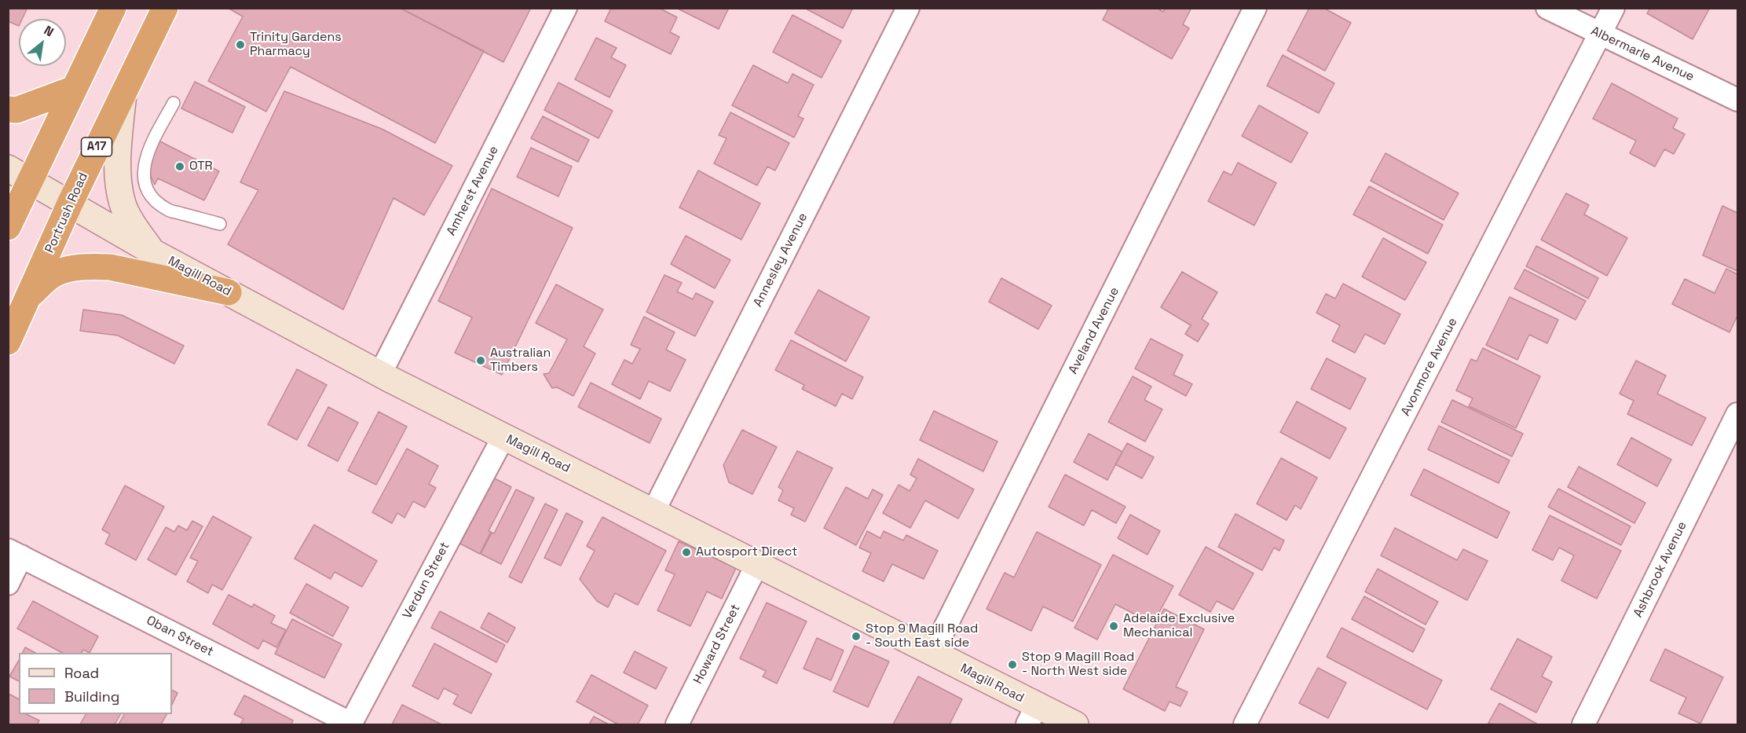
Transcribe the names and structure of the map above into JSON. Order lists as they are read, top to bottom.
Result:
{
  "streets": {
    "highway": ["A17", "Portrush Road"],
    "main road": ["Magill Road"],
    "street": [
      "Albermarle Avenue",
      "Amherst Avenue",
      "Annesley Avenue",
      "Aveland Avenue",
      "Avonmore Avenue",
      "Ashbrook Avenue",
      "Verdun Street",
      "Oban Street",
      "Howard Street"
    ]
  },
  "crossings": [
    ["Albermarle Avenue", "Avonmore Avenue"],
    ["Amherst Avenue", "Magill Road"],
    ["Portrush Road", "Magill Road"],
    ["Annesley Avenue", "Magill Road"],
    ["Magill Road", "Aveland Avenue"],
    ["Magill Road", "Verdun Street"],
    ["Magill Road", "Howard Street"],
    ["Verdun Street", "Oban Street"]
  ],
  "places": [
    "Trinity Gardens Pharmacy",
    "OTR",
    "Australian Timbers",
    "Autosport Direct",
    "Adelaide Exclusive Mechanical",
    "Stop 9 Magill Road - South East side",
    "Stop 9 Magill Road - North West side"
  ],
  "legend": ["Road", "Building"],
  "north": "top right"
}
